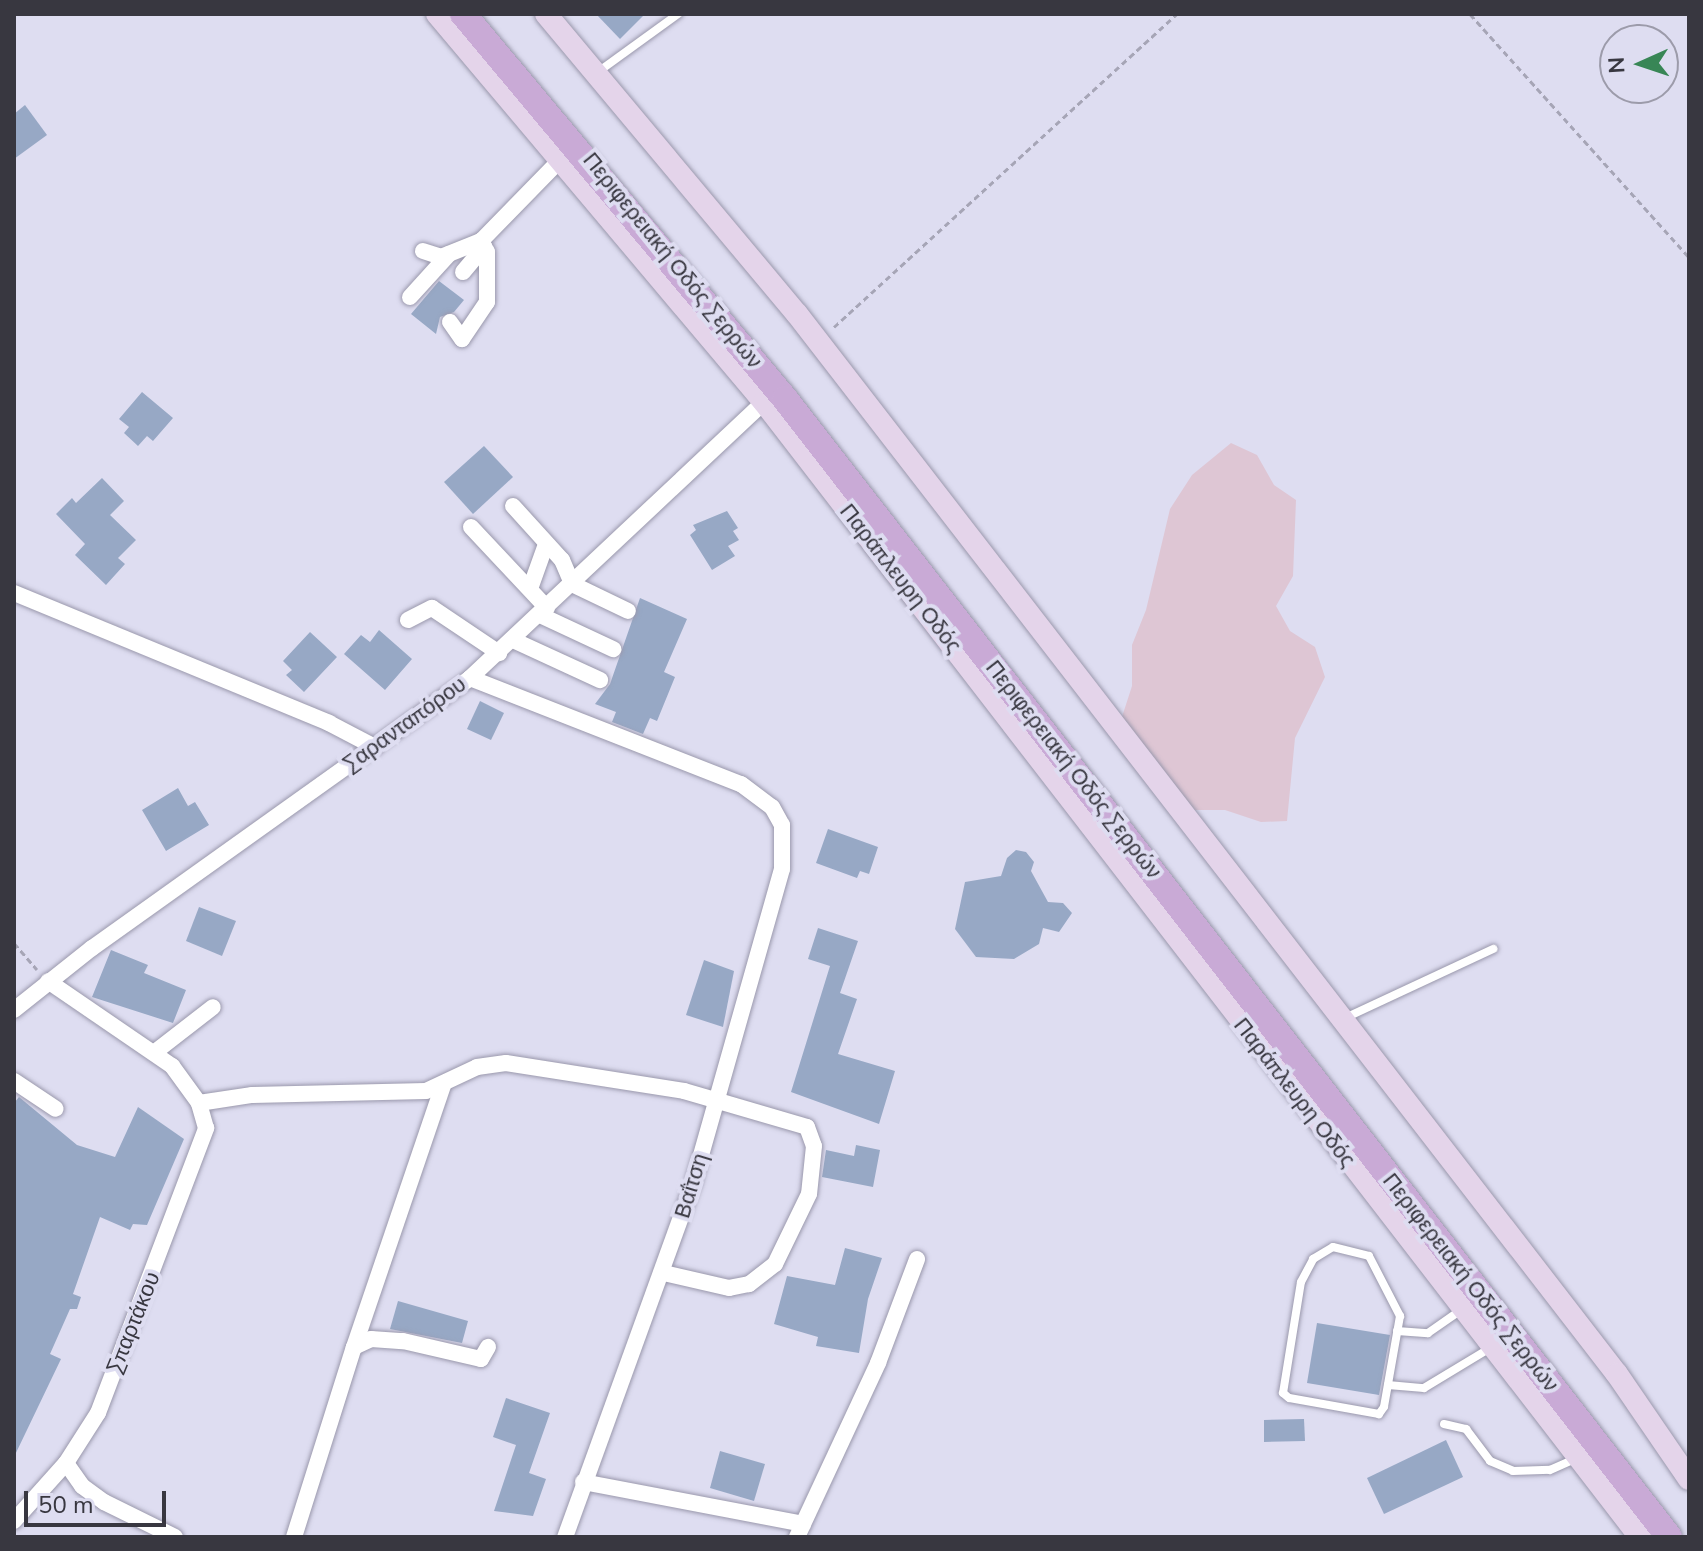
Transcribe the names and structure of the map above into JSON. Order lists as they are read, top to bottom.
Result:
{
  "streets": {
    "main road": ["Περιφερειακή Οδός Σερρών"],
    "street": [
      "Παράπλευρη Οδός",
      "Σαρανταπόρου",
      "Βαΐτση",
      "Σπαρτάκου"
    ]
  },
  "crossings": [
    ["Παράπλευρη Οδός", "Σαρανταπόρου"],
    ["Σαρανταπόρου", "Βαΐτση"]
  ],
  "scale_bar": "50 m",
  "north": "left"
}
